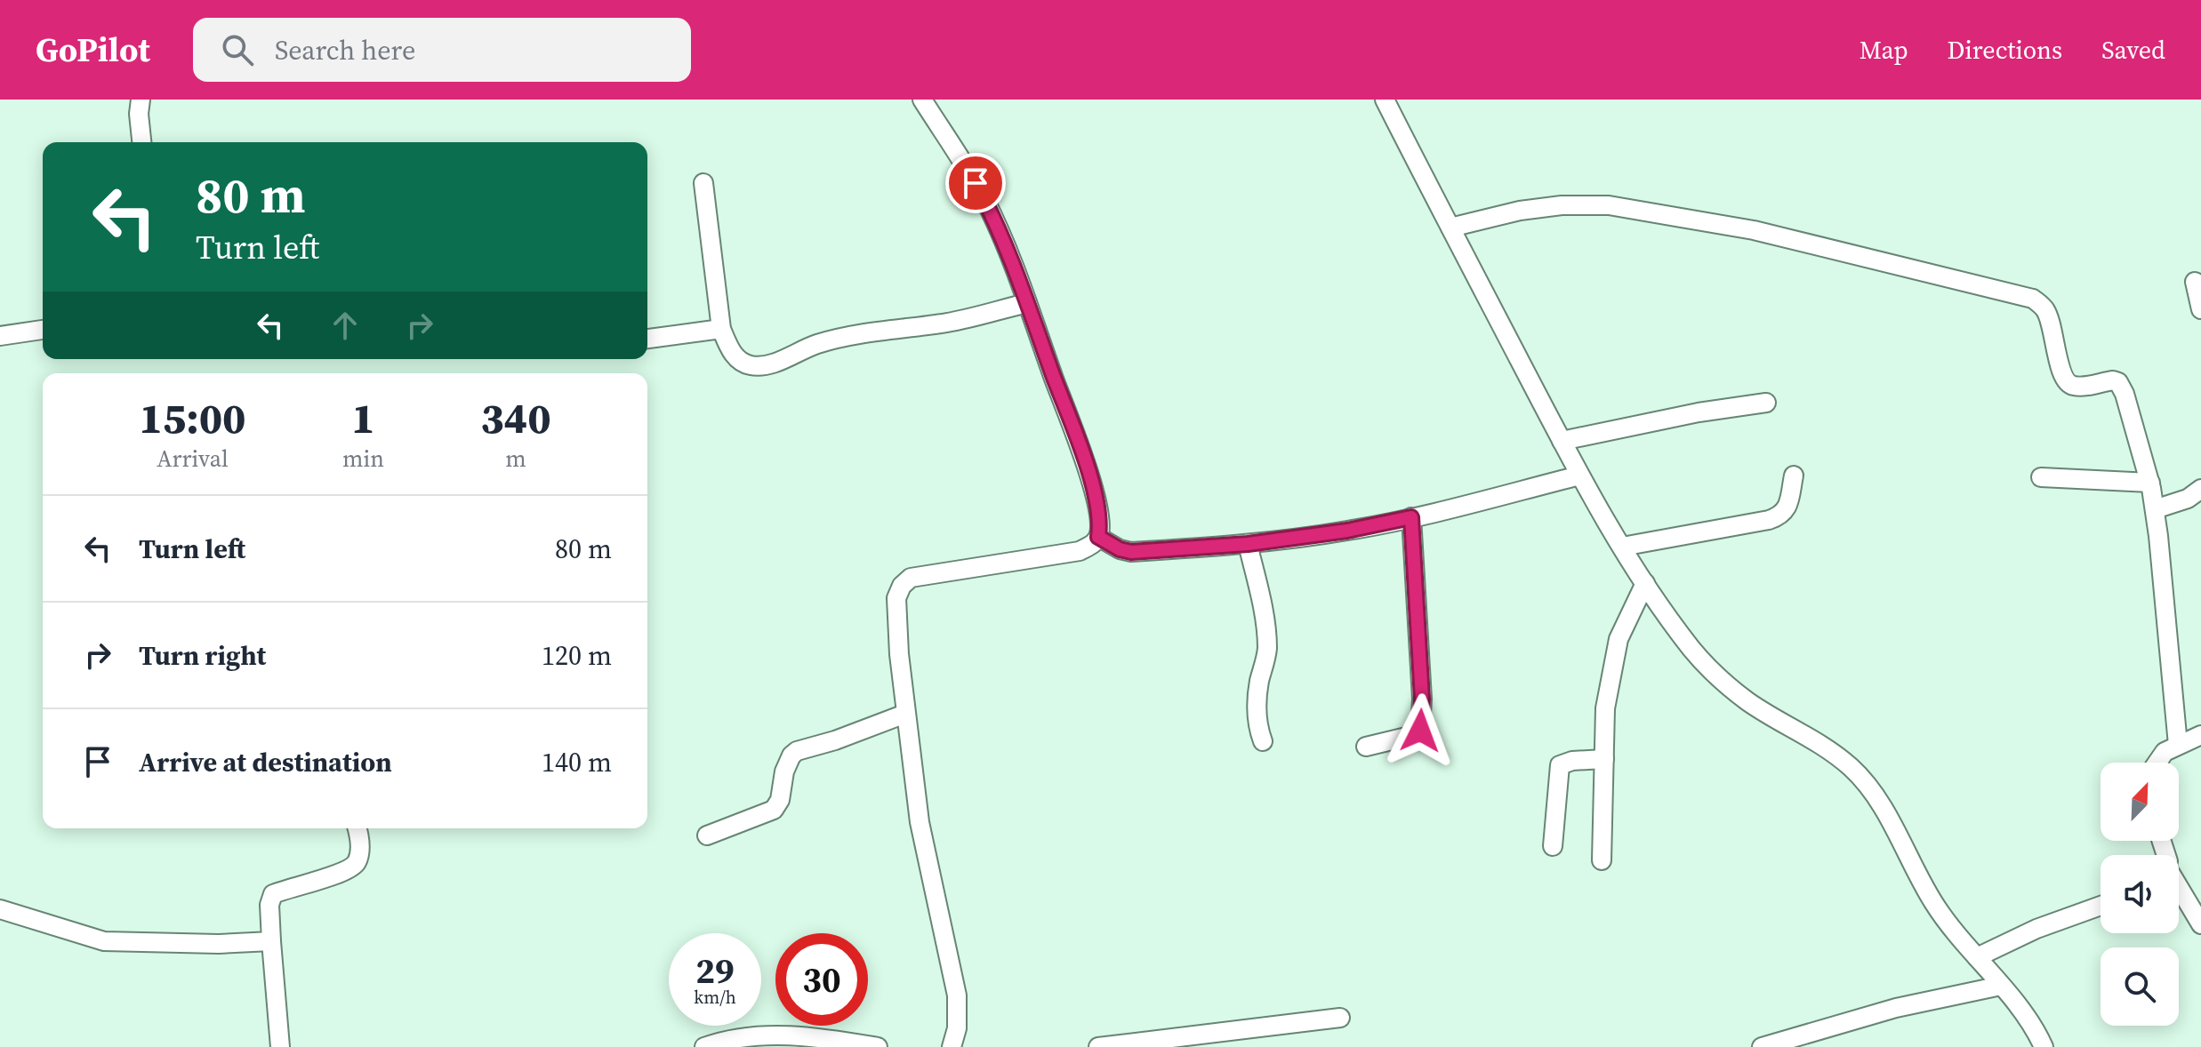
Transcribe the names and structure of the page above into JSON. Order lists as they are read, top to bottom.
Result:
{
  "north": "top right",
  "page": {
    "header": "GoPilot",
    "search": "Search here",
    "nav": ["Map", "Directions", "Saved"],
    "turn": ["80 m", "Turn left"],
    "eta": [
      "15:00",
      "Arrival",
      "1",
      "min",
      "340",
      "m"
    ],
    "list": [
      {
        "name": "Turn left",
        "value": "80 m"
      },
      {
        "name": "Turn right",
        "value": "120 m"
      },
      {
        "name": "Arrive at destination",
        "value": "140 m"
      }
    ],
    "speed": "29 km/h",
    "limit": "30"
  }
}
